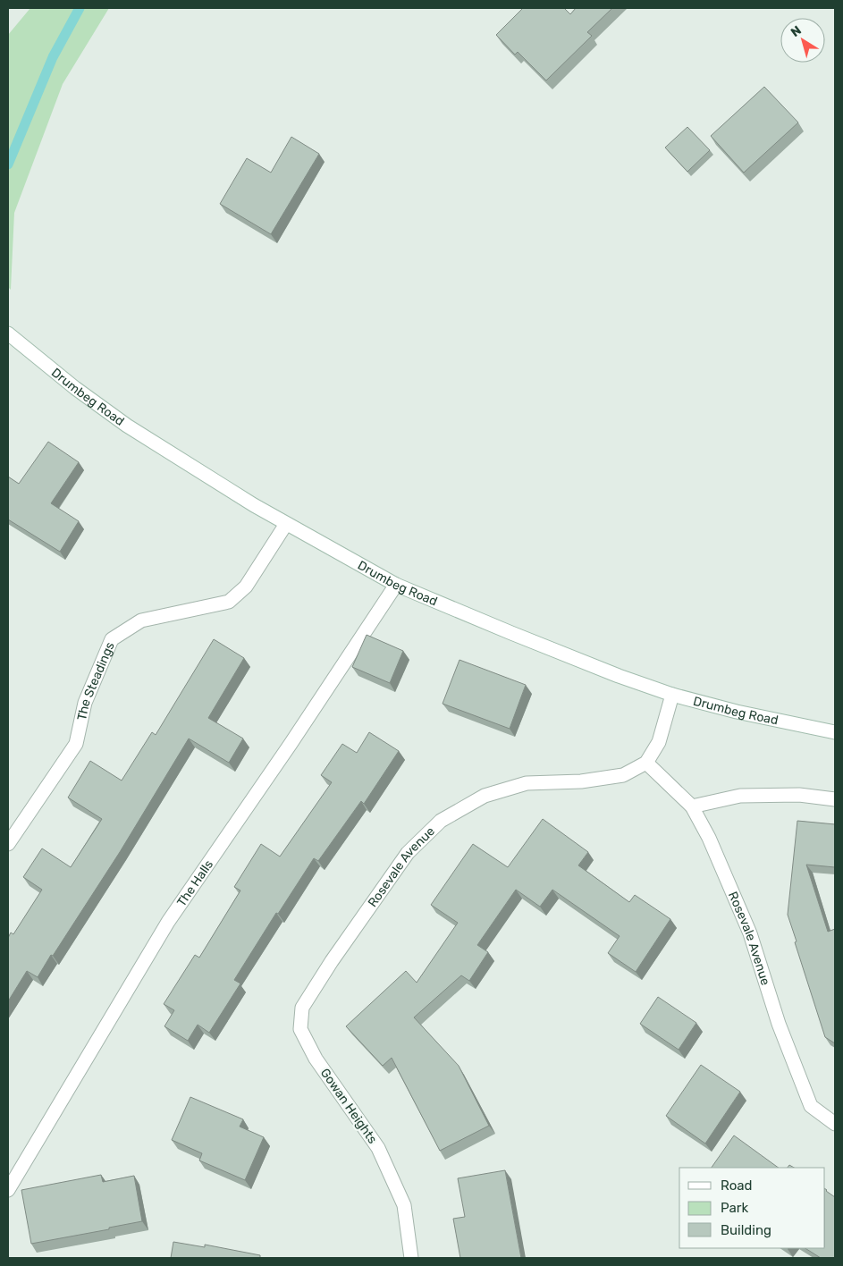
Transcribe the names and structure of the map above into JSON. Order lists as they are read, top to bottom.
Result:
{
  "streets": {
    "street": [
      "Drumbeg Road",
      "The Steadings",
      "Rosevale Avenue",
      "The Halls",
      "Gowan Heights"
    ]
  },
  "crossings": [
    ["Drumbeg Road", "The Steadings"],
    ["Drumbeg Road", "The Halls"],
    ["Rosevale Avenue", "Gowan Heights"]
  ],
  "legend": ["Road", "Park", "Building"],
  "north": "top left"
}
